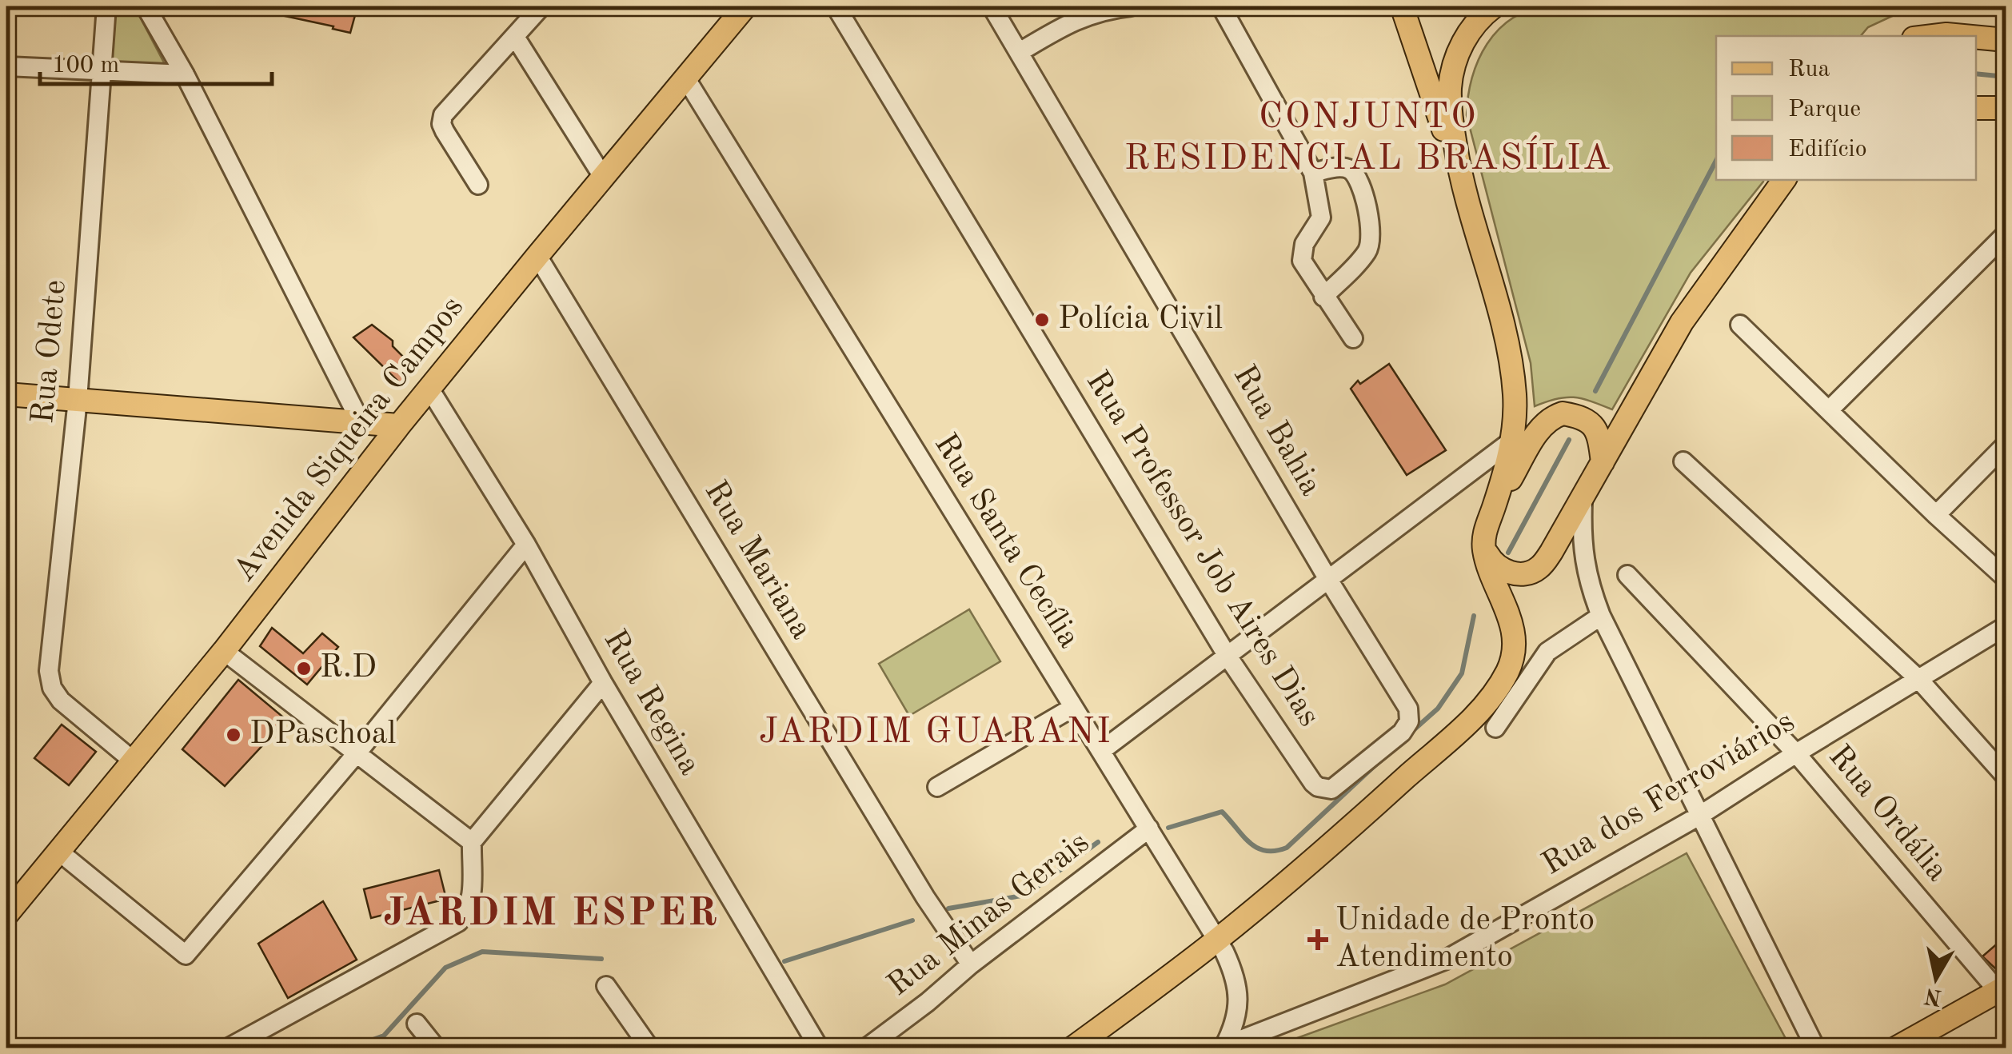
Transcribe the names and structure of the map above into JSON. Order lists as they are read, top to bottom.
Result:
{
  "streets": {
    "main road": ["Avenida Siqueira Campos"],
    "street": [
      "Rua Odete",
      "Rua Bahia",
      "Rua Santa Cecília",
      "Rua Professor Job Aires Dias",
      "Rua Mariana",
      "Rua Regina",
      "Rua dos Ferroviários",
      "Rua Ordália",
      "Rua Minas Gerais"
    ]
  },
  "crossings": [
    ["Rua Odete", "Avenida Siqueira Campos"],
    ["Rua Bahia", "Rua Professor Job Aires Dias"],
    ["Avenida Siqueira Campos", "Rua Santa Cecília"],
    ["Avenida Siqueira Campos", "Rua Mariana"],
    ["Avenida Siqueira Campos", "Rua Regina"],
    ["Rua Santa Cecília", "Rua dos Ferroviários"],
    ["Rua Santa Cecília", "Rua Minas Gerais"],
    ["Rua Mariana", "Rua Minas Gerais"],
    ["Rua dos Ferroviários", "Rua Ordália"]
  ],
  "districts": ["CONJUNTO RESIDENCIAL BRASÍLIA", "JARDIM GUARANI", "JARDIM ESPER"],
  "places": {
    "other": ["Polícia Civil", "R.D", "DPaschoal"],
    "health": ["Unidade de Pronto Atendimento"]
  },
  "legend": ["Rua", "Parque", "Edifício"],
  "scale_bar": "100 m",
  "north": "bottom"
}
